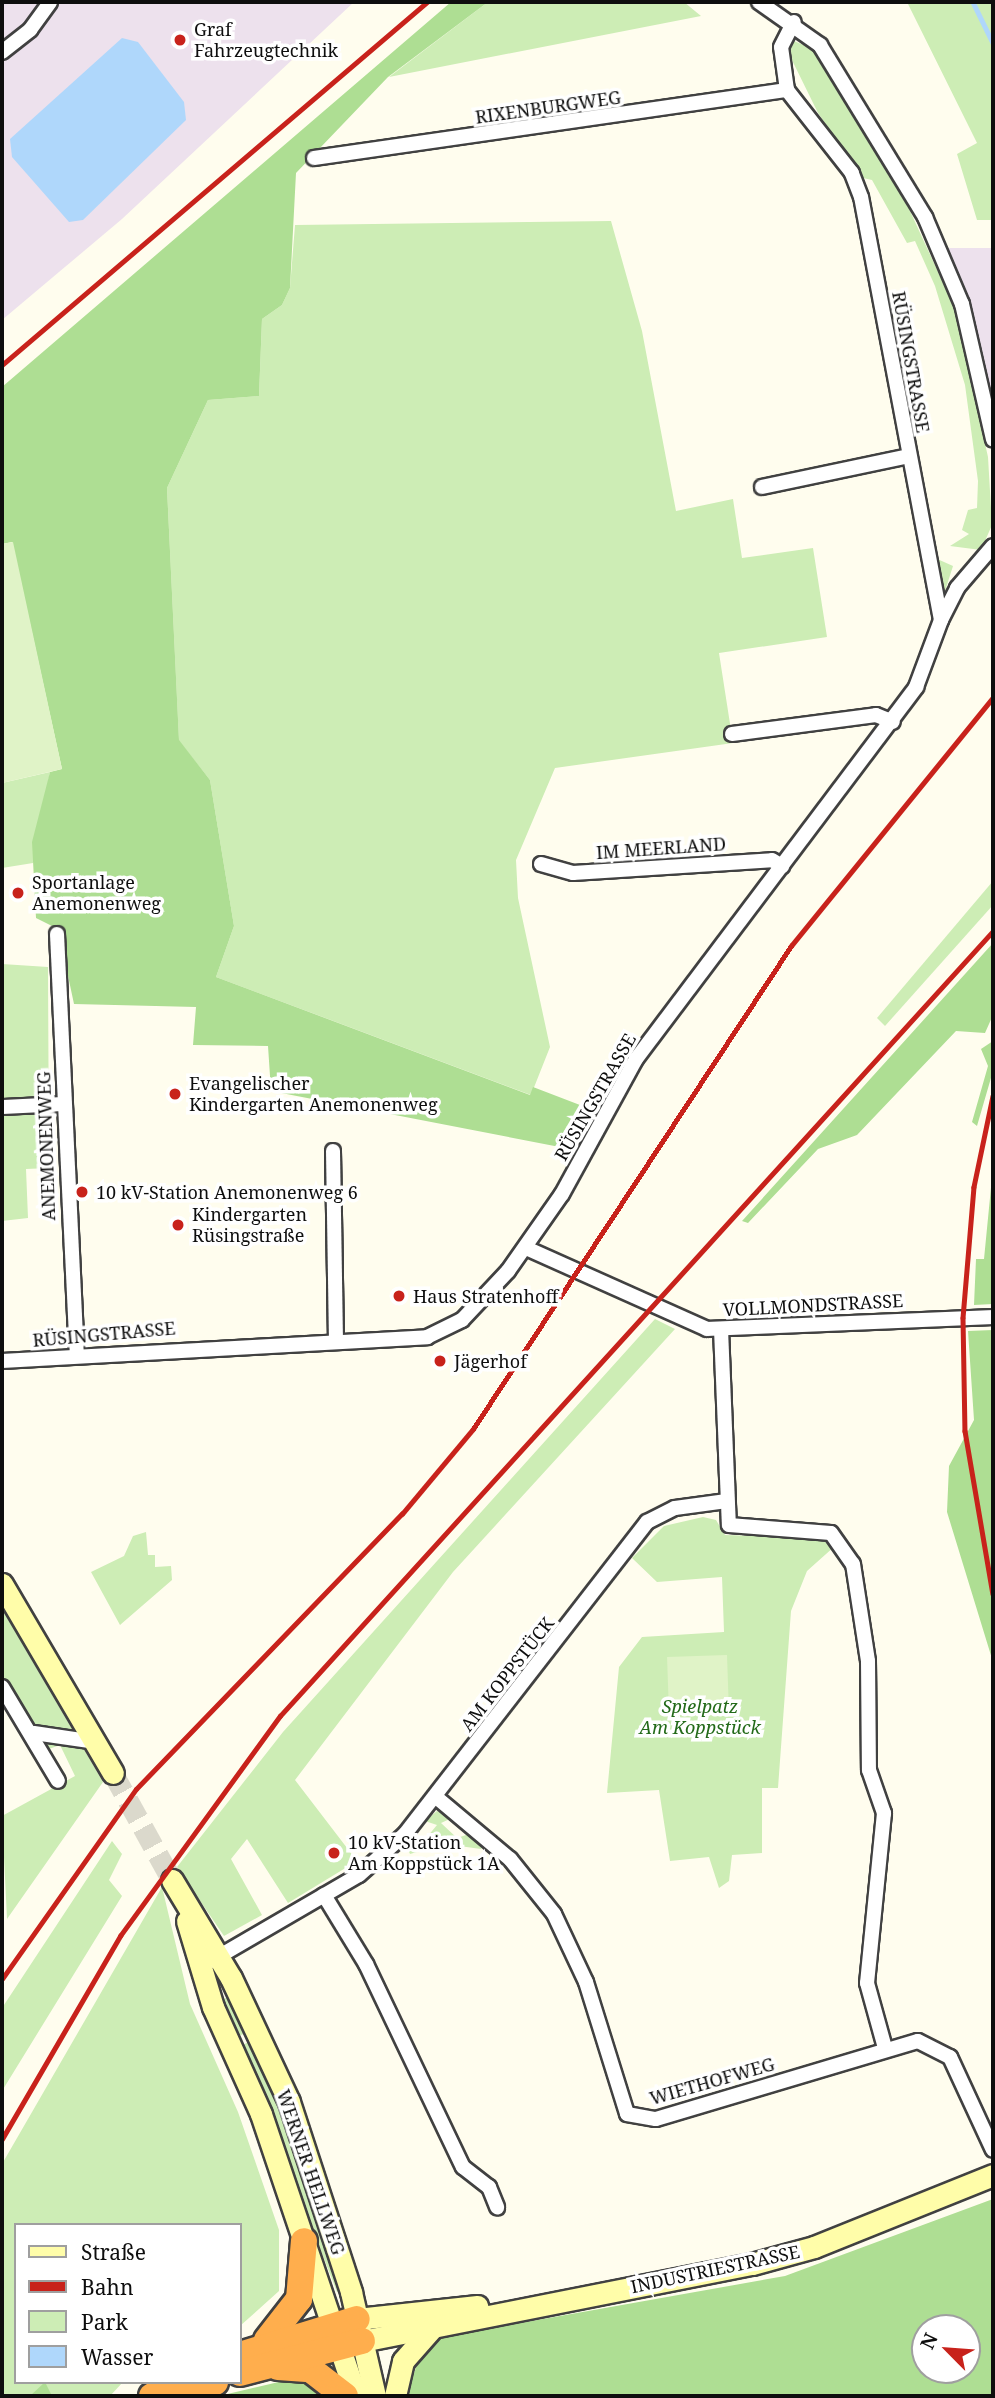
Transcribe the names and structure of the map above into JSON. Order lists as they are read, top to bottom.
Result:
{
  "streets": {
    "main road": ["WERNER HELLWEG", "INDUSTRIESTRASSE"],
    "street": [
      "RIXENBURGWEG",
      "RÜSINGSTRASSE",
      "IM MEERLAND",
      "ANEMONENWEG",
      "VOLLMONDSTRASSE",
      "AM KOPPSTÜCK",
      "WIETHOFWEG"
    ]
  },
  "crossings": [
    ["RIXENBURGWEG", "RÜSINGSTRASSE"],
    ["RÜSINGSTRASSE", "IM MEERLAND"],
    ["RÜSINGSTRASSE", "ANEMONENWEG"],
    ["RÜSINGSTRASSE", "VOLLMONDSTRASSE"],
    ["AM KOPPSTÜCK", "WIETHOFWEG"],
    ["AM KOPPSTÜCK", "WERNER HELLWEG"],
    ["WERNER HELLWEG", "INDUSTRIESTRASSE"]
  ],
  "parks": ["Spielpatz Am Koppstück"],
  "places": [
    "Graf Fahrzeugtechnik",
    "Sportanlage Anemonenweg",
    "Evangelischer Kindergarten Anemonenweg",
    "10 kV-Station Anemonenweg 6",
    "Kindergarten Rüsingstraße",
    "Haus Stratenhoff",
    "Jägerhof",
    "10 kV-Station Am Koppstück 1A"
  ],
  "legend": [
    "Straße",
    "Bahn",
    "Park",
    "Wasser"
  ],
  "north": "top left"
}
